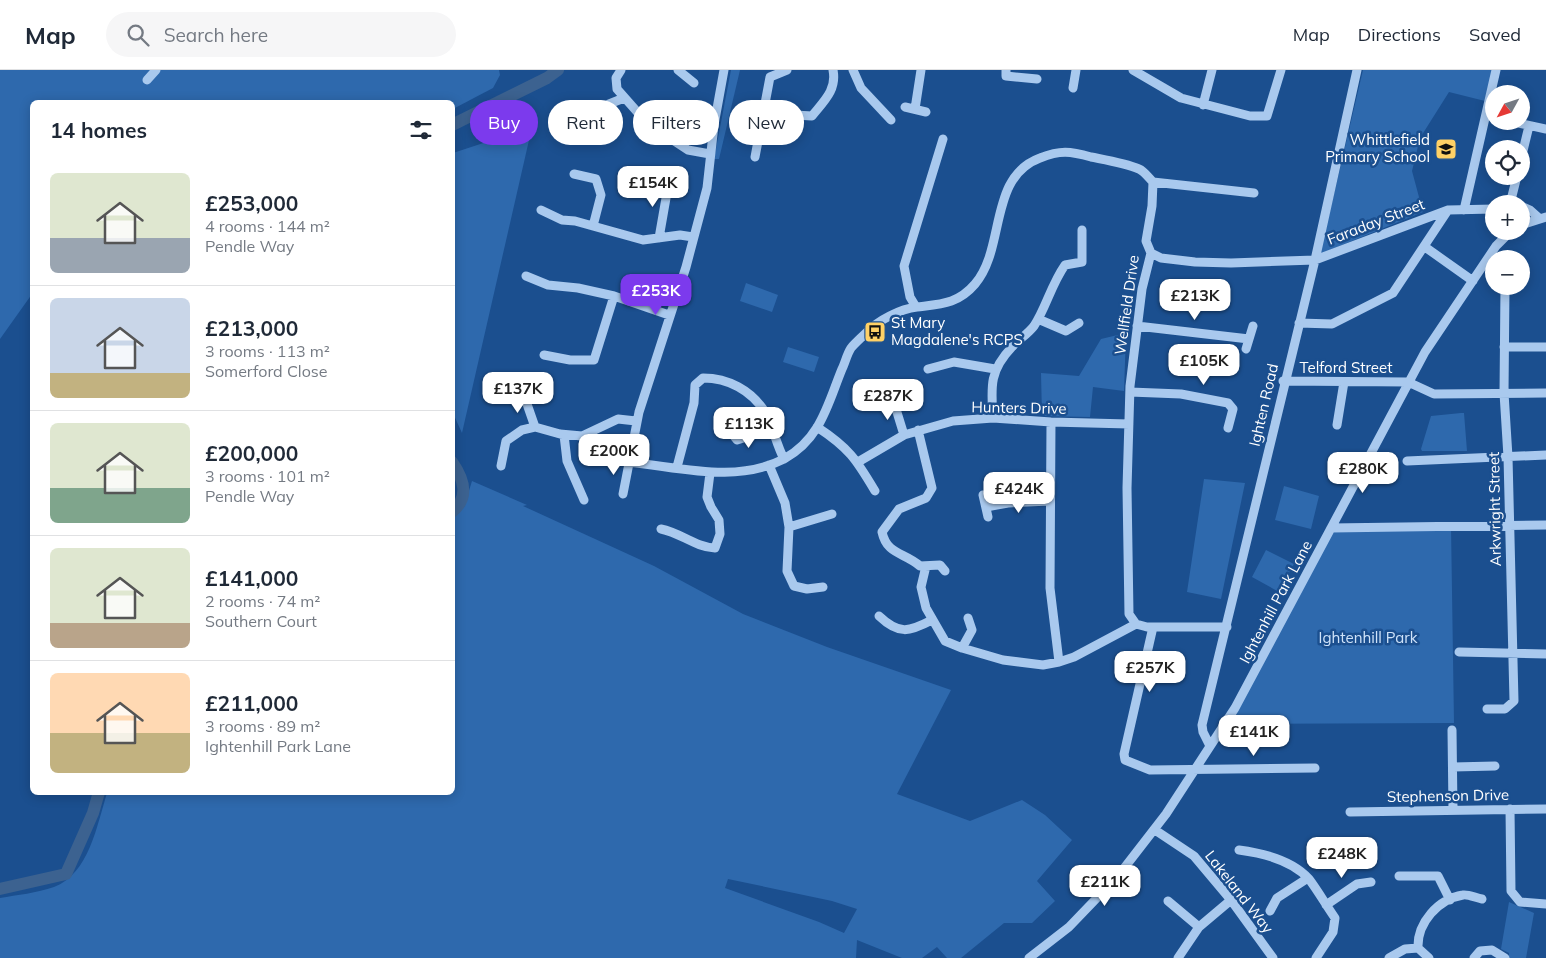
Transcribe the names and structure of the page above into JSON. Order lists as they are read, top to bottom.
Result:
{
  "streets": {
    "street": [
      "Faraday Street",
      "Wellfield Drive",
      "Telford Street",
      "Ighten Road",
      "Hunters Drive",
      "Arkwright Street",
      "Ightenhill Park Lane",
      "Stephenson Drive",
      "Lakeland Way"
    ]
  },
  "crossings": [
    ["Faraday Street", "Wellfield Drive"],
    ["Faraday Street", "Ighten Road"],
    ["Wellfield Drive", "Hunters Drive"],
    ["Telford Street", "Ighten Road"],
    ["Telford Street", "Ightenhill Park Lane"],
    ["Ighten Road", "Ightenhill Park Lane"],
    ["Ightenhill Park Lane", "Lakeland Way"]
  ],
  "parks": ["Ightenhill Park"],
  "places": {
    "school or university": ["Whittlefield Primary School"],
    "bus stop": ["St Mary Magdalene's RCPS"]
  },
  "north": "bottom left",
  "page": {
    "header": "Map",
    "search": "Search here",
    "nav": ["Map", "Directions", "Saved"],
    "map_buttons": ["+", "−"],
    "chip": [
      "Buy",
      "Rent",
      "Filters",
      "New"
    ],
    "heading": "14 homes",
    "list": [
      {
        "name": "£253,000",
        "note": "4 rooms · 144 m² · Pendle Way"
      },
      {
        "name": "£213,000",
        "note": "3 rooms · 113 m² · Somerford Close"
      },
      {
        "name": "£200,000",
        "note": "3 rooms · 101 m² · Pendle Way"
      },
      {
        "name": "£141,000",
        "note": "2 rooms · 74 m² · Southern Court"
      },
      {
        "name": "£211,000",
        "note": "3 rooms · 89 m² · Ightenhill Park Lane"
      }
    ],
    "price": [
      "£154K",
      "£253K",
      "£213K",
      "£105K",
      "£137K",
      "£287K",
      "£113K",
      "£200K",
      "£280K",
      "£424K",
      "£257K",
      "£141K",
      "£248K",
      "£211K"
    ]
  }
}
